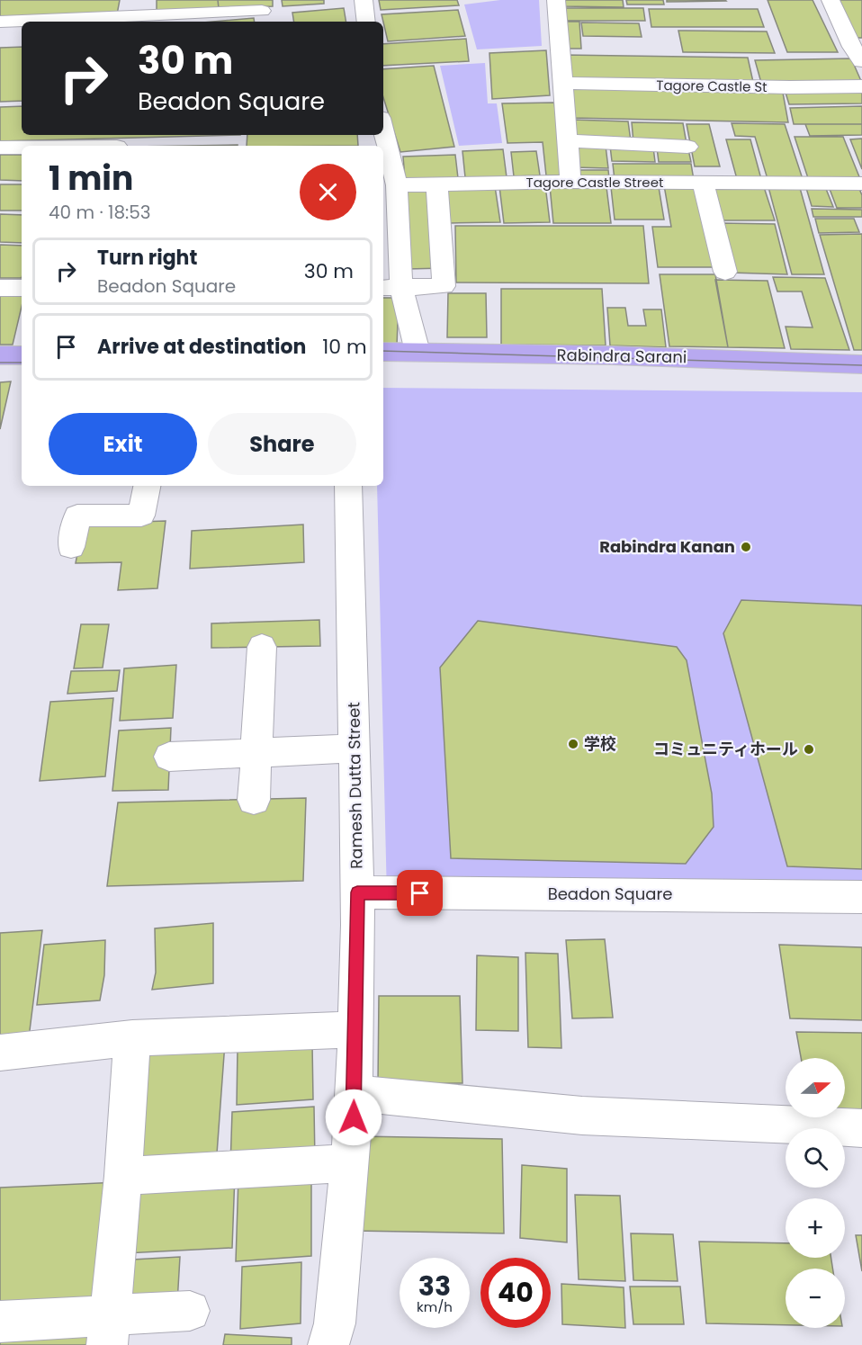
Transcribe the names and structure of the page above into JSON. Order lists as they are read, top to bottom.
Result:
{
  "streets": {
    "main road": ["Rabindra Sarani"],
    "street": [
      "Tagore Castle St",
      "Tagore Castle Street",
      "Ramesh Dutta Street",
      "Beadon Square"
    ]
  },
  "crossings": [
    ["Ramesh Dutta Street", "Beadon Square"]
  ],
  "places": ["Rabindra Kanan", "学校", "コミュニティホール"],
  "north": "right",
  "page": {
    "turn": ["30 m", "Beadon Square"],
    "heading": ["1 min", "40 m · 18:53"],
    "list": [
      {
        "name": "Turn right",
        "note": "Beadon Square",
        "value": "30 m"
      },
      {
        "name": "Arrive at destination",
        "value": "10 m"
      }
    ],
    "buttons": ["Exit", "Share"],
    "map_buttons": ["+", "−"],
    "speed": "33 km/h",
    "limit": "40"
  }
}
